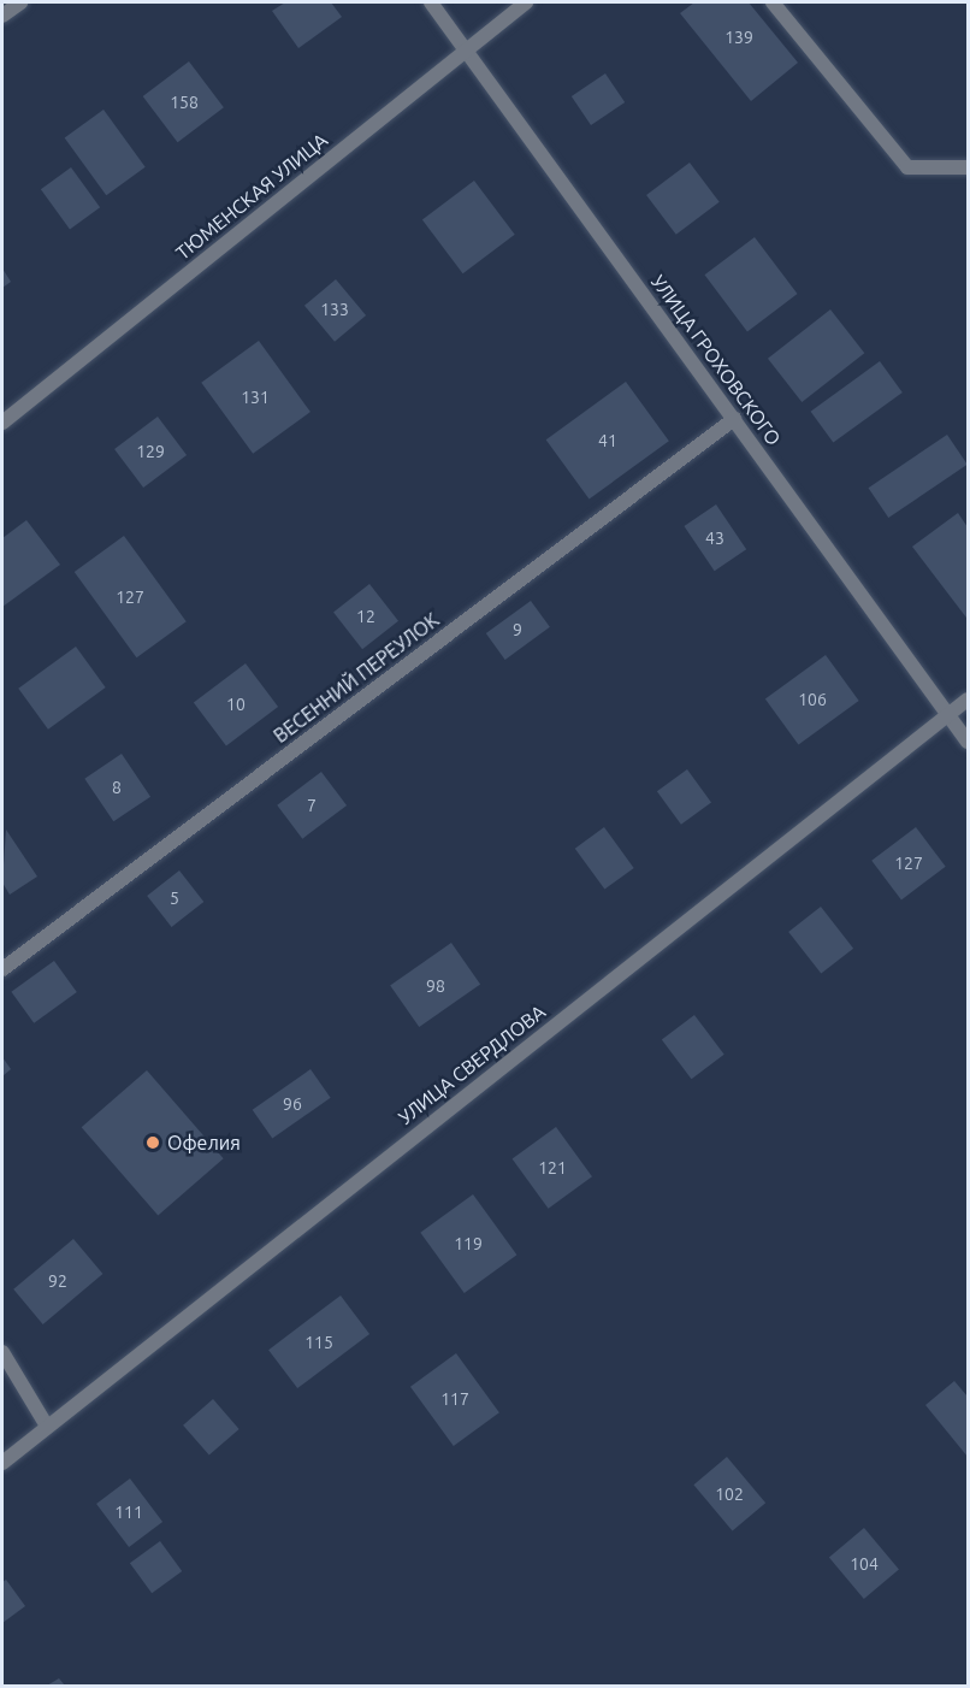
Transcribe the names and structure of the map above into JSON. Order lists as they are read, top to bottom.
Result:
{
  "streets": {
    "street": [
      "ТЮМЕНСКАЯ УЛИЦА",
      "УЛИЦА ГРОХОВСКОГО",
      "ВЕСЕННИЙ ПЕРЕУЛОК",
      "УЛИЦА СВЕРДЛОВА"
    ]
  },
  "crossings": [
    ["ТЮМЕНСКАЯ УЛИЦА", "УЛИЦА ГРОХОВСКОГО"],
    ["УЛИЦА ГРОХОВСКОГО", "ВЕСЕННИЙ ПЕРЕУЛОК"],
    ["УЛИЦА ГРОХОВСКОГО", "УЛИЦА СВЕРДЛОВА"]
  ],
  "places": ["Офелия"],
  "house_numbers": [
    "139",
    "158",
    "133",
    "131",
    "41",
    "129",
    "43",
    "127",
    "12",
    "9",
    "106",
    "10",
    "8",
    "7",
    "127",
    "5",
    "98",
    "96",
    "121",
    "119",
    "92",
    "115",
    "117",
    "102",
    "111",
    "104"
  ]
}
